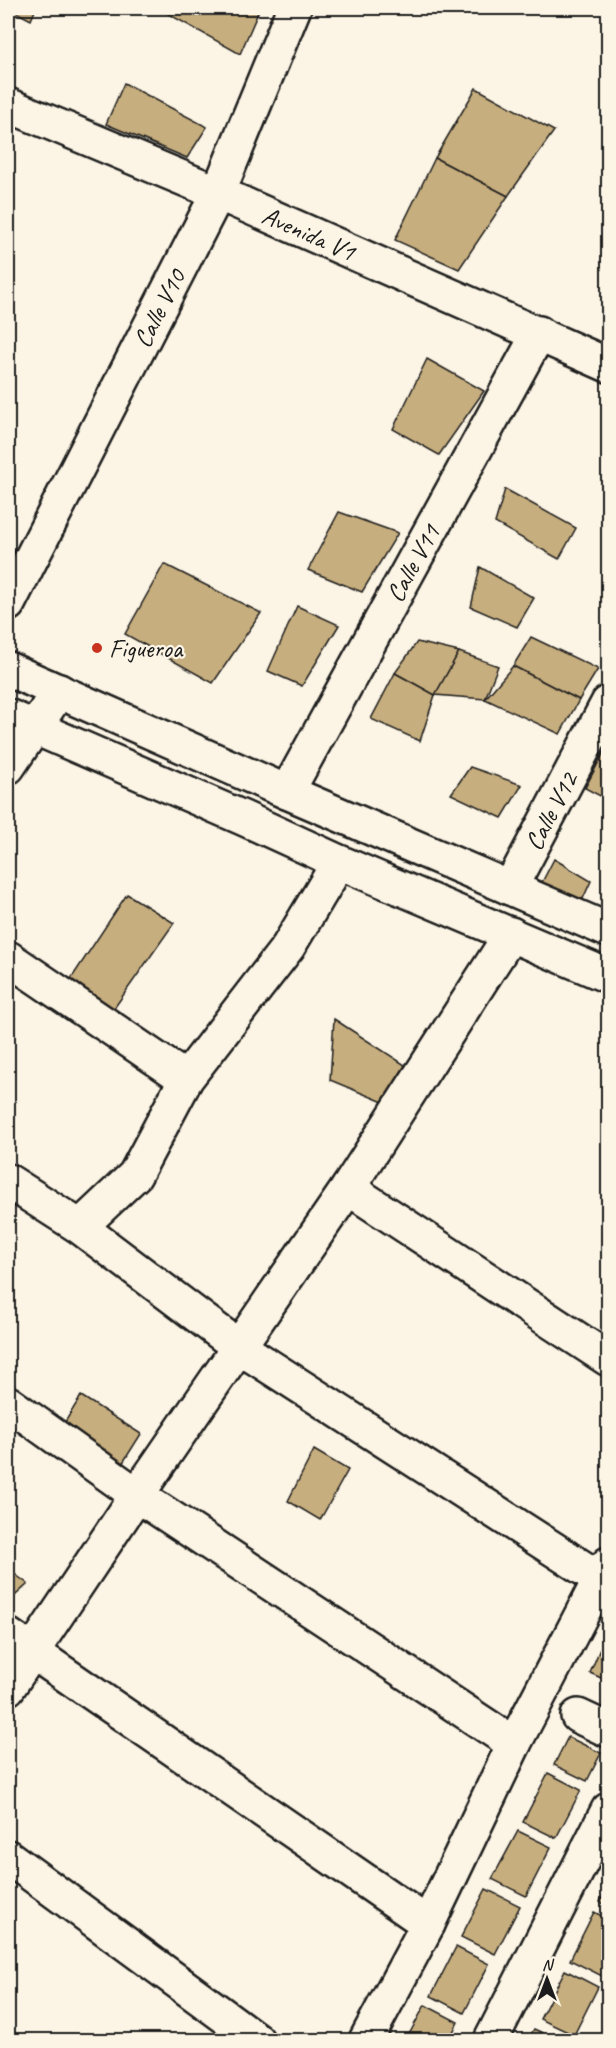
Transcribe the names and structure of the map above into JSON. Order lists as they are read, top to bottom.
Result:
{
  "streets": {
    "street": [
      "Avenida V1",
      "Calle V10",
      "Calle V11",
      "Calle V12"
    ]
  },
  "crossings": [
    ["Avenida V1", "Calle V10"],
    ["Avenida V1", "Calle V11"]
  ],
  "places": ["Figueroa"],
  "north": "top"
}
